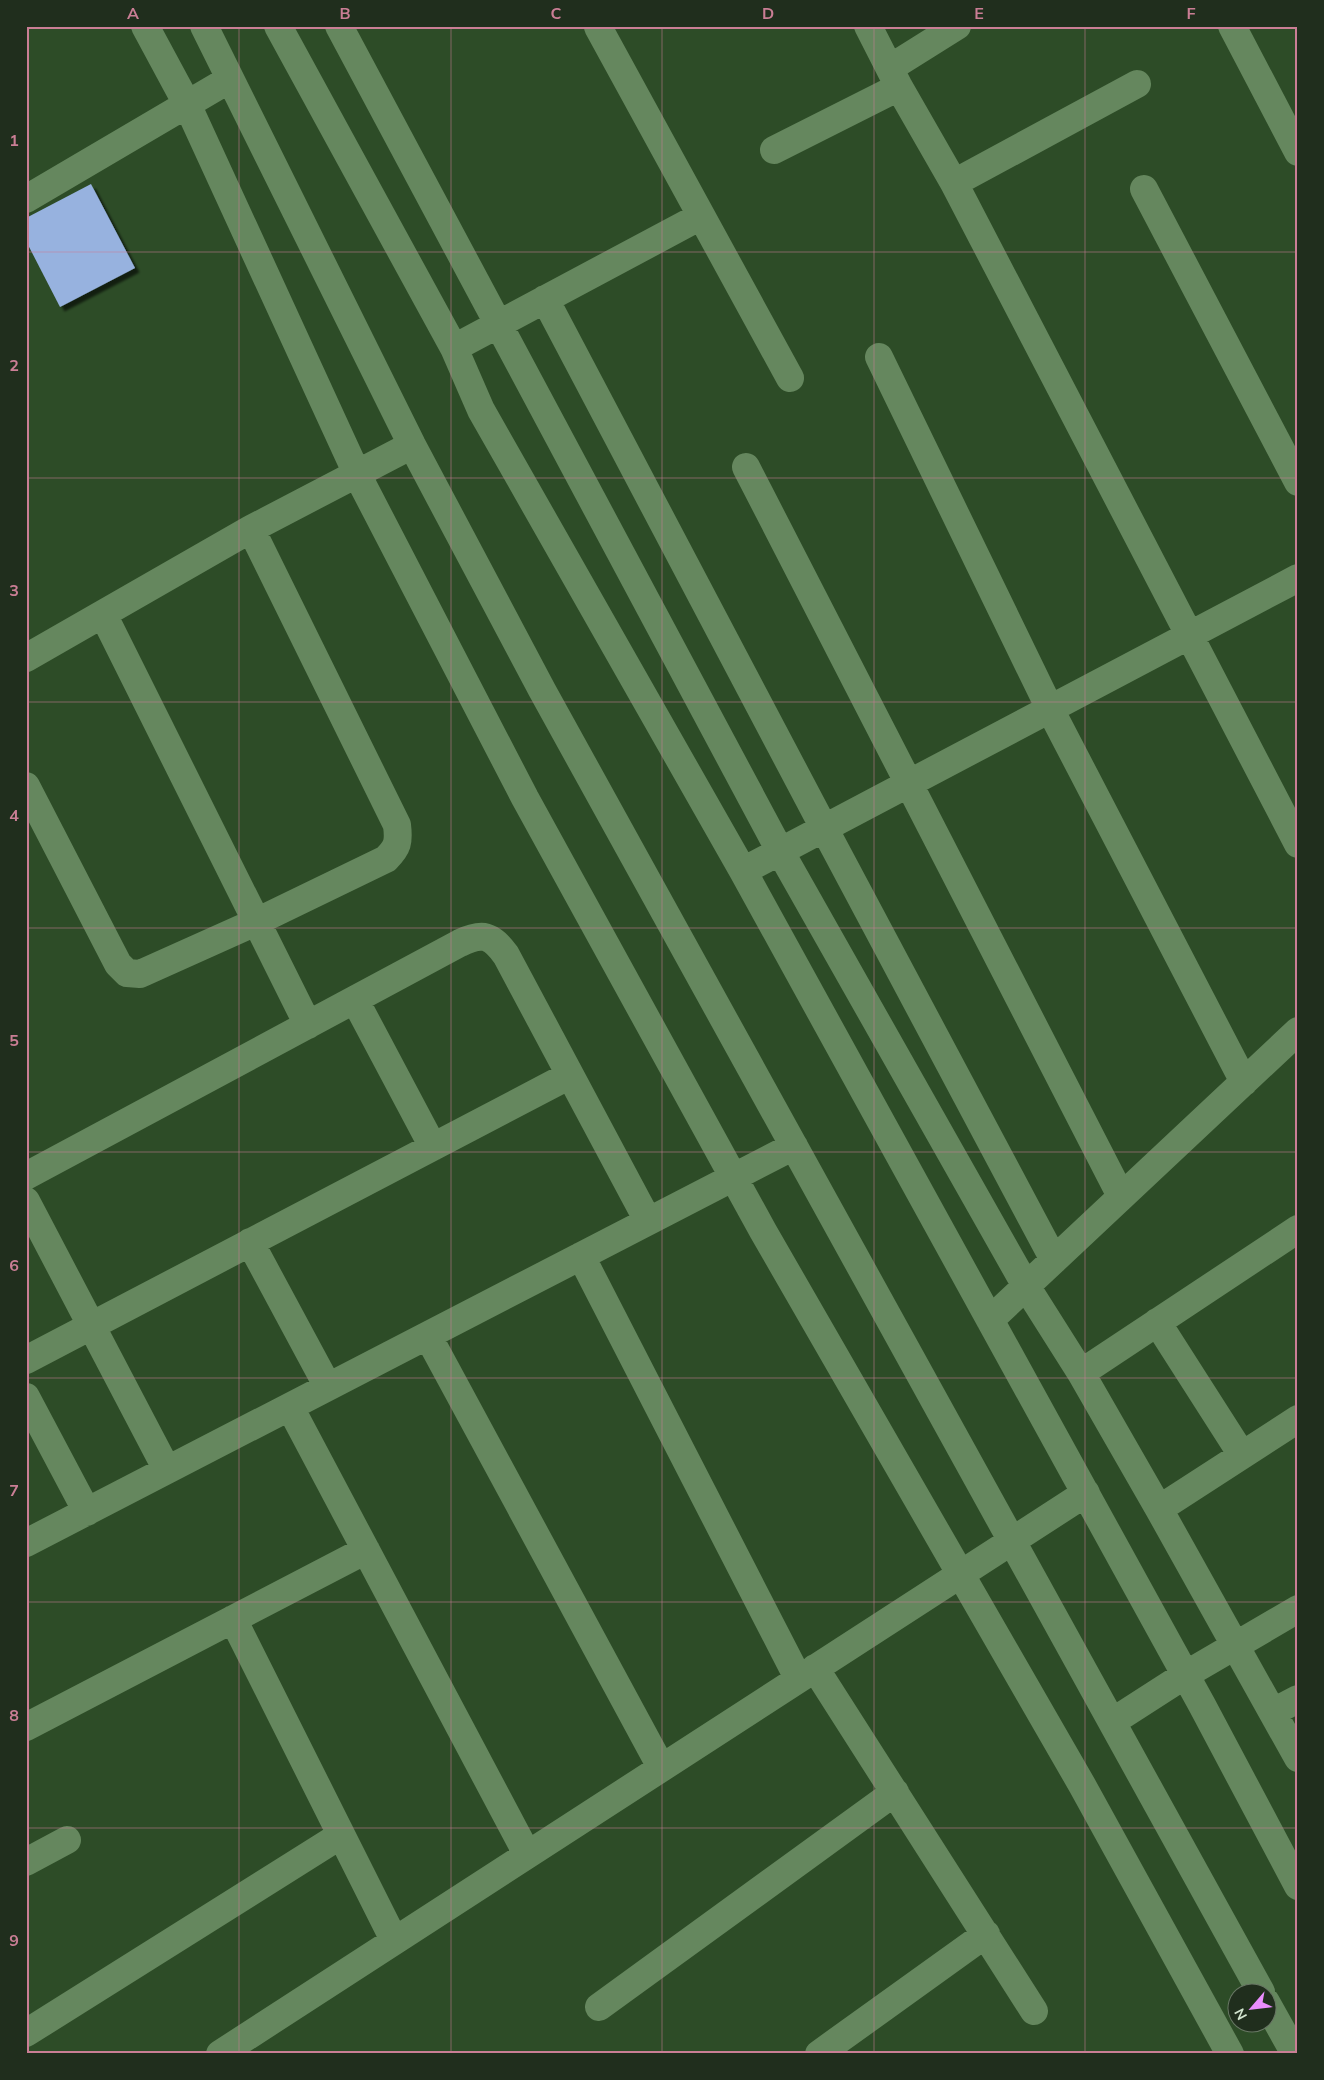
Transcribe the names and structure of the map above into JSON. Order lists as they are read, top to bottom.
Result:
{
  "north": "bottom left",
  "grid": {
    "columns": [
      "A",
      "B",
      "C",
      "D",
      "E",
      "F"
    ],
    "rows": [
      "1",
      "2",
      "3",
      "4",
      "5",
      "6",
      "7",
      "8",
      "9"
    ]
  }
}
